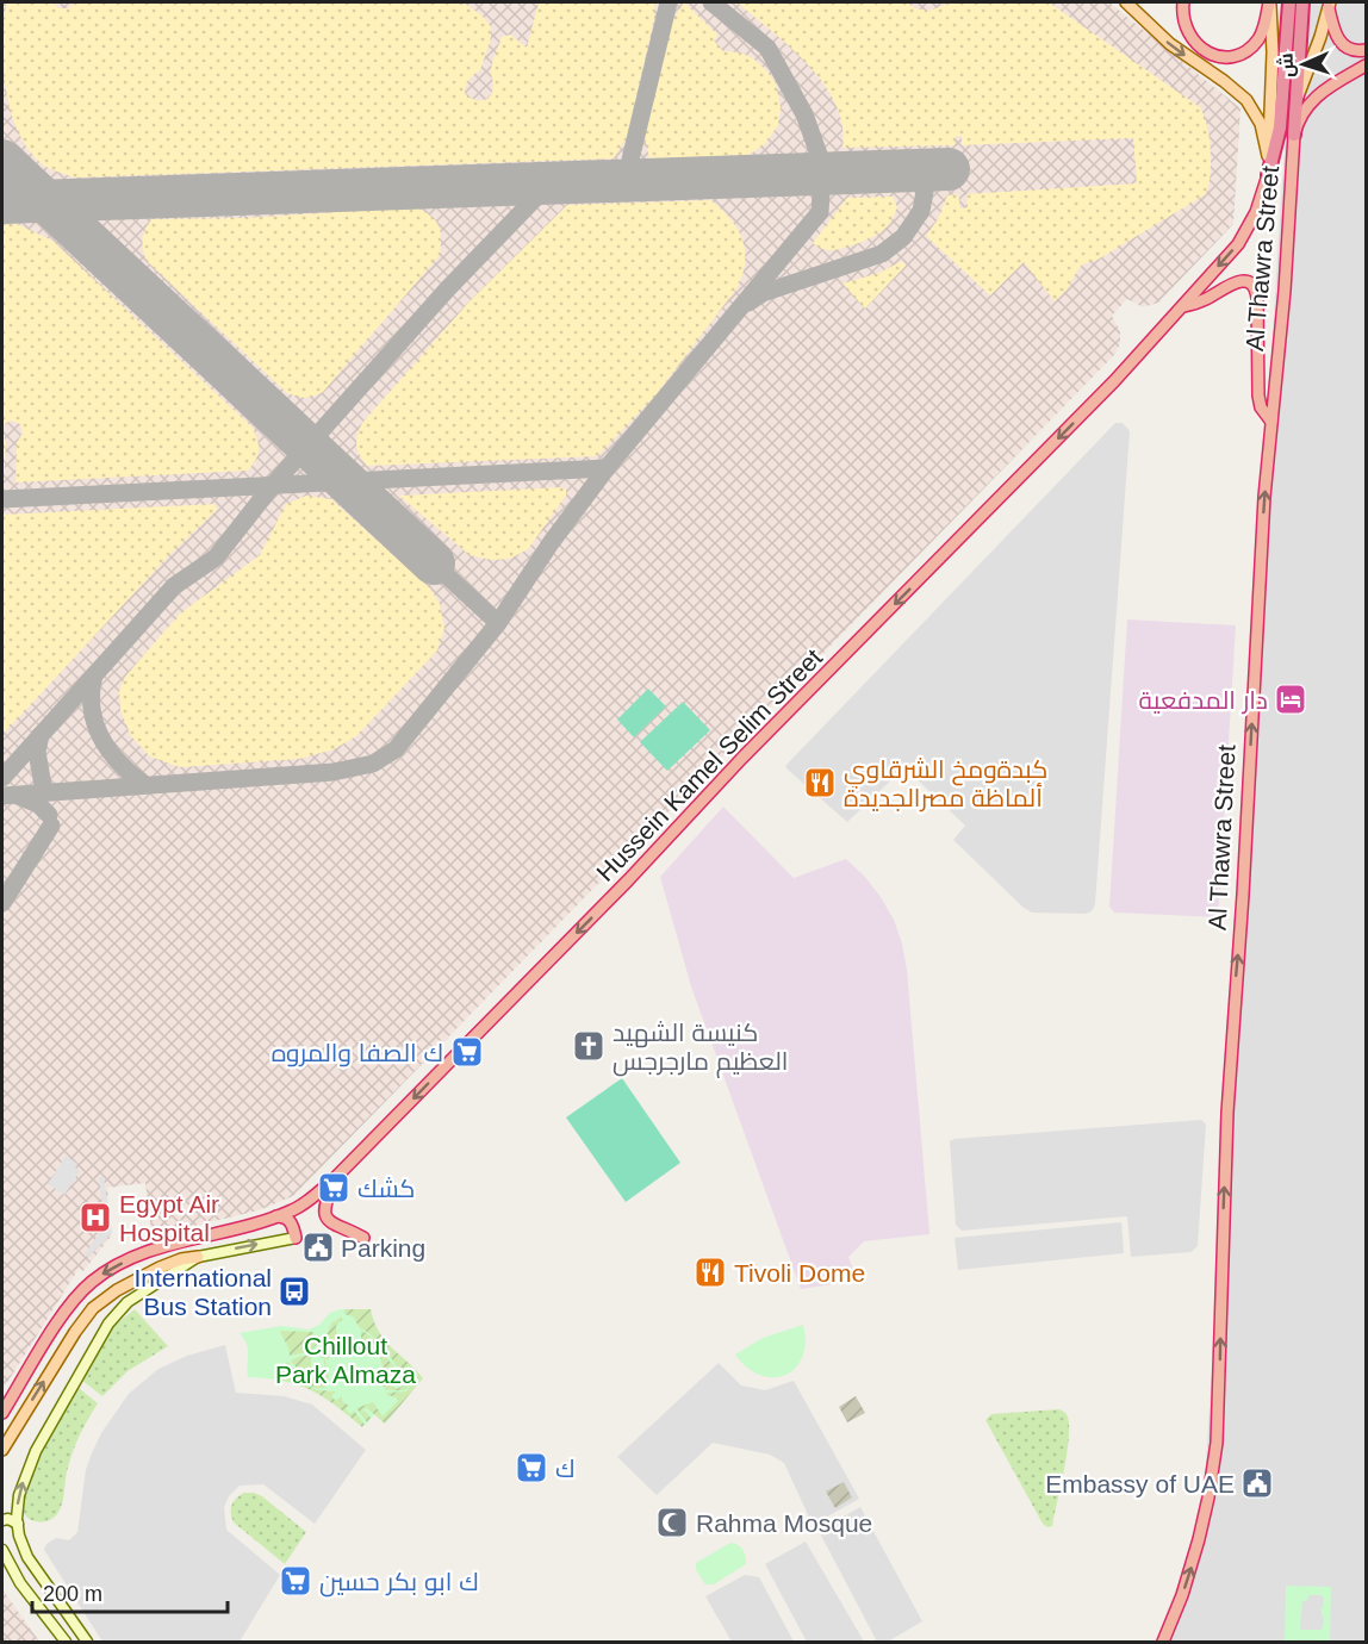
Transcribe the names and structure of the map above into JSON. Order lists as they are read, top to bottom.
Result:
{
  "streets": {
    "highway": ["Al Thawra Street", "Hussein Kamel Selim Street"]
  },
  "crossings": [
    ["Al Thawra Street", "Hussein Kamel Selim Street"]
  ],
  "one_way": ["Al Thawra Street", "Hussein Kamel Selim Street"],
  "parks": ["Chillout Park Almaza"],
  "places": {
    "hotel": ["دار المدفعية"],
    "restaurant": ["كبدةومخ الشرقاوي ألماظة مصرالجديدة", "Tivoli Dome"],
    "church": ["كنيسة الشهيد العظيم مارجرجس"],
    "supermarket": [
      "ك الصفا والمروه",
      "كشك",
      "ك",
      "ك ابو بكر حسين"
    ],
    "hospital": ["Egypt Air Hospital"],
    "public building": ["Parking", "Embassy of UAE"],
    "bus stop": ["International Bus Station"],
    "mosque": ["Rahma Mosque"]
  },
  "scale_bar": "200 m",
  "north": "left"
}
